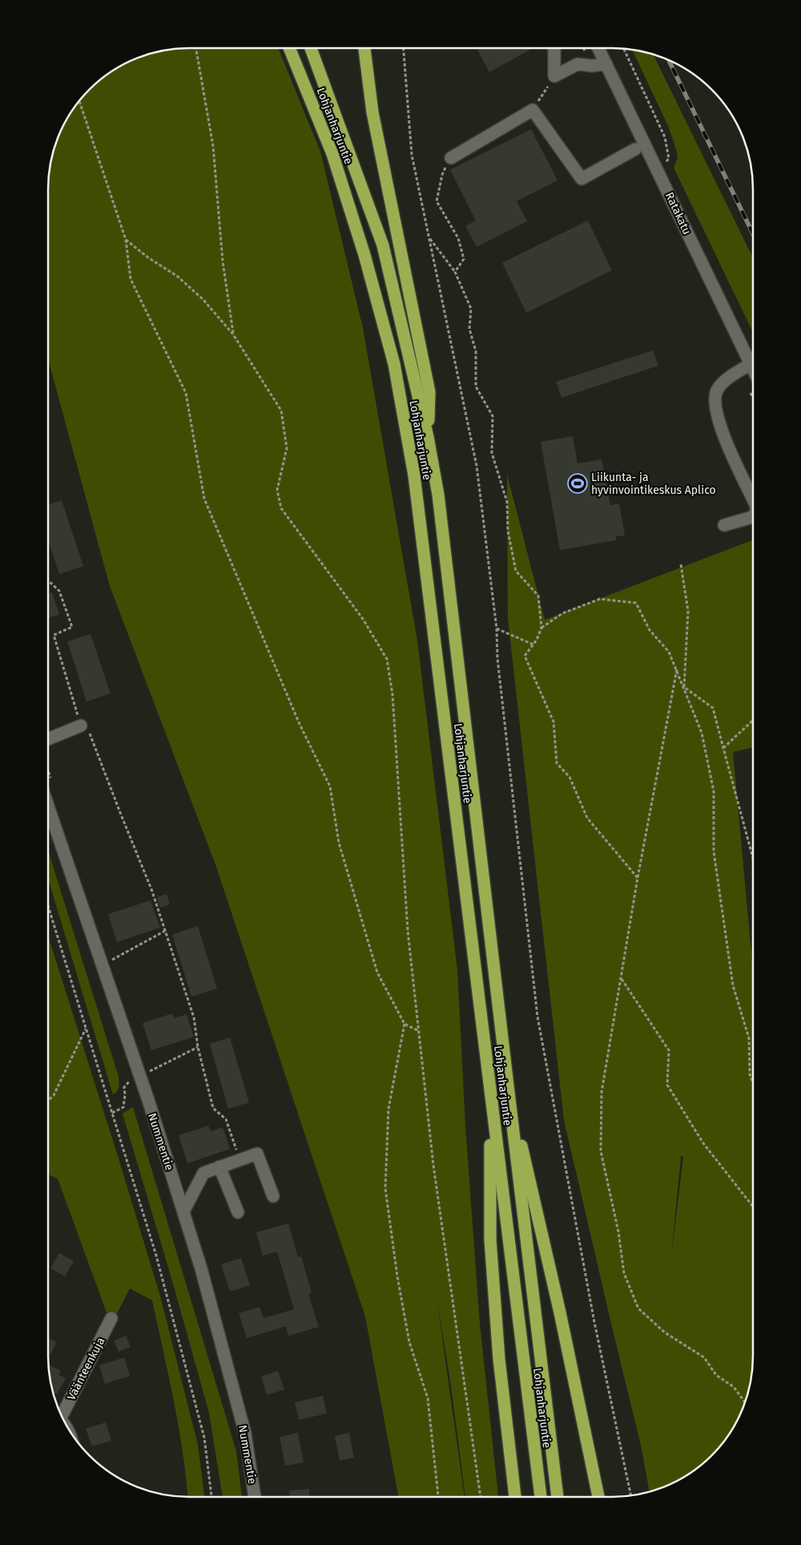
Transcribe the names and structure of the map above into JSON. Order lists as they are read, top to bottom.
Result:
{
  "streets": {
    "highway": ["Lohjanharjuntie"],
    "street": ["Ratakatu", "Nummentie", "Väänteenkuja"]
  },
  "places": {
    "sports": ["Liikunta- ja hyvinvointikeskus Aplico"]
  }
}
